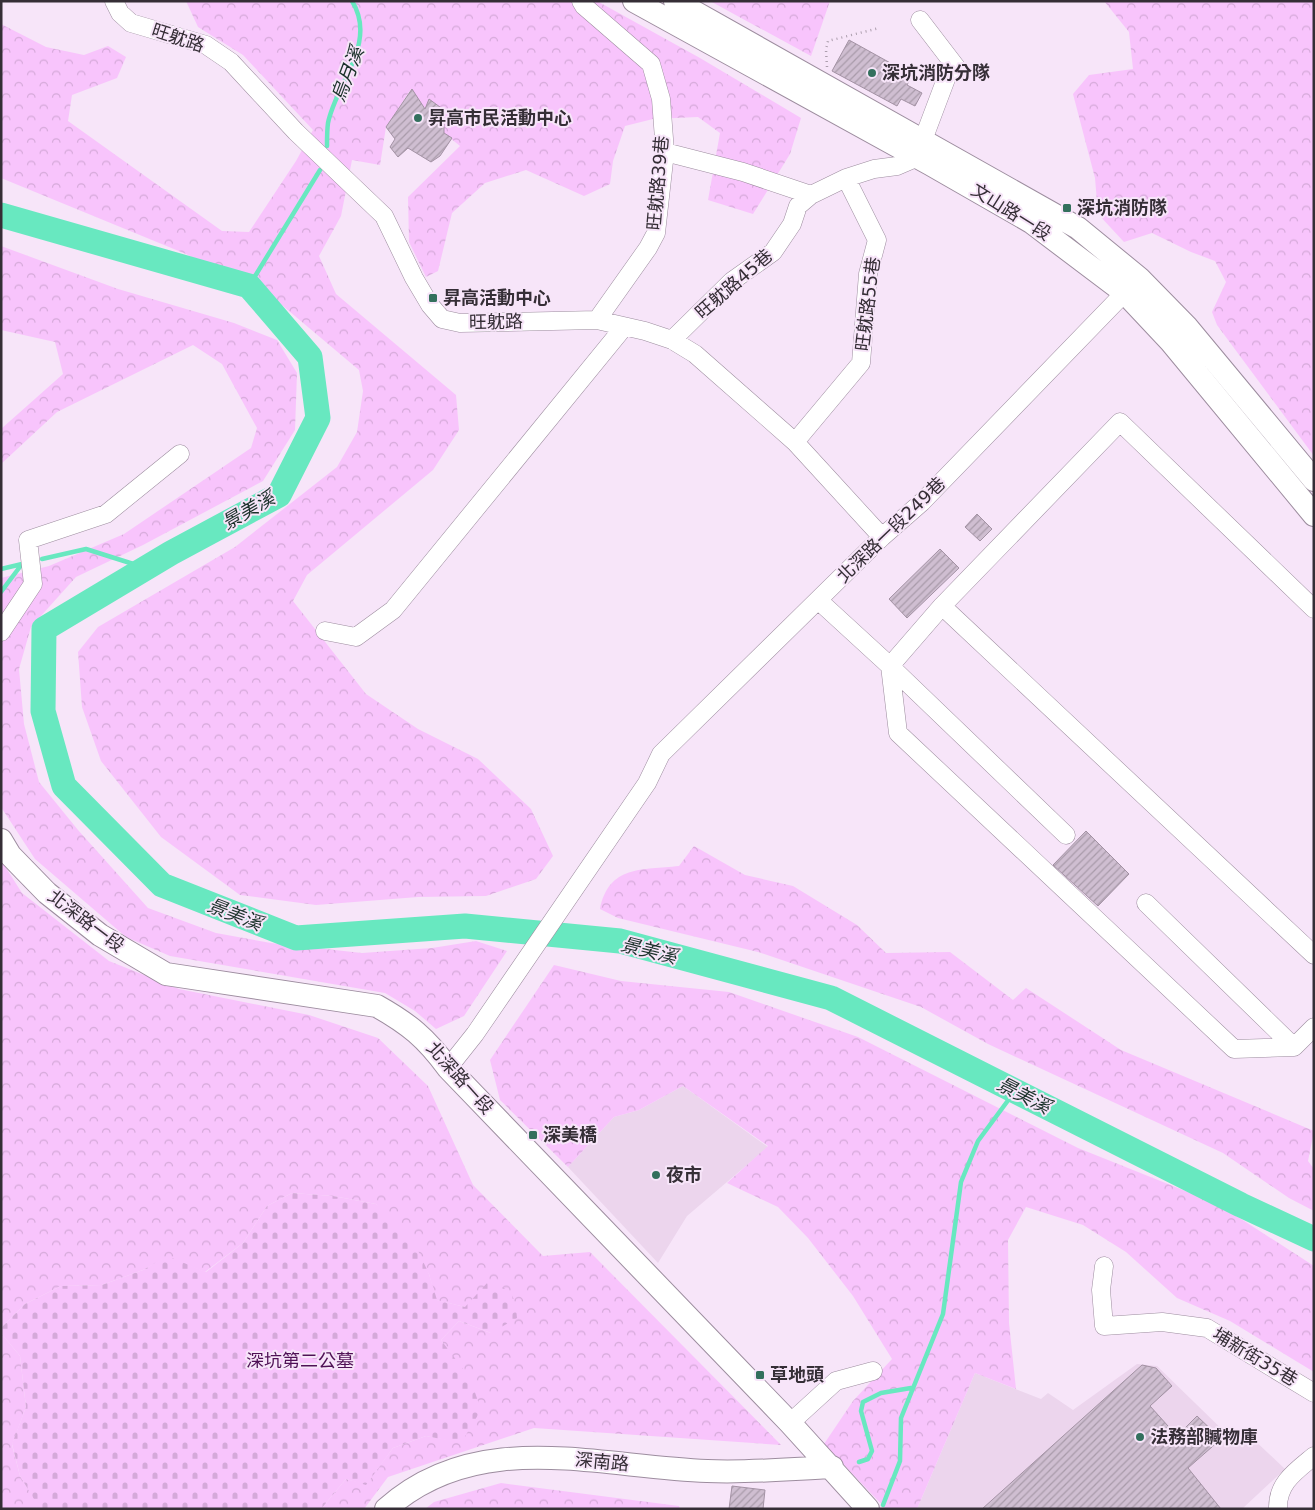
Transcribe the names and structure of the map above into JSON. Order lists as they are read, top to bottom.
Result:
{
  "streets": {
    "main road": ["文山路一段", "北深路一段", "深南路"],
    "street": [
      "旺躭路",
      "旺躭路39巷",
      "旺躭路45巷",
      "旺躭路55巷",
      "北深路一段249巷",
      "埔新街35巷"
    ]
  },
  "crossings": [
    ["旺躭路", "旺躭路39巷"],
    ["旺躭路", "旺躭路45巷"],
    ["旺躭路", "旺躭路55巷"],
    ["旺躭路", "北深路一段249巷"],
    ["文山路一段", "旺躭路45巷"],
    ["文山路一段", "北深路一段249巷"],
    ["旺躭路45巷", "旺躭路55巷"],
    ["北深路一段249巷", "北深路一段"],
    ["北深路一段", "深南路"]
  ],
  "water": ["烏月溪", "景美溪"],
  "parks": ["深坑第二公墓"],
  "places": {
    "other": [
      "深坑消防分隊",
      "昇高市民活動中心",
      "夜市",
      "法務部贓物庫"
    ],
    "transit": [
      "深坑消防隊",
      "昇高活動中心",
      "深美橋",
      "草地頭"
    ]
  }
}
